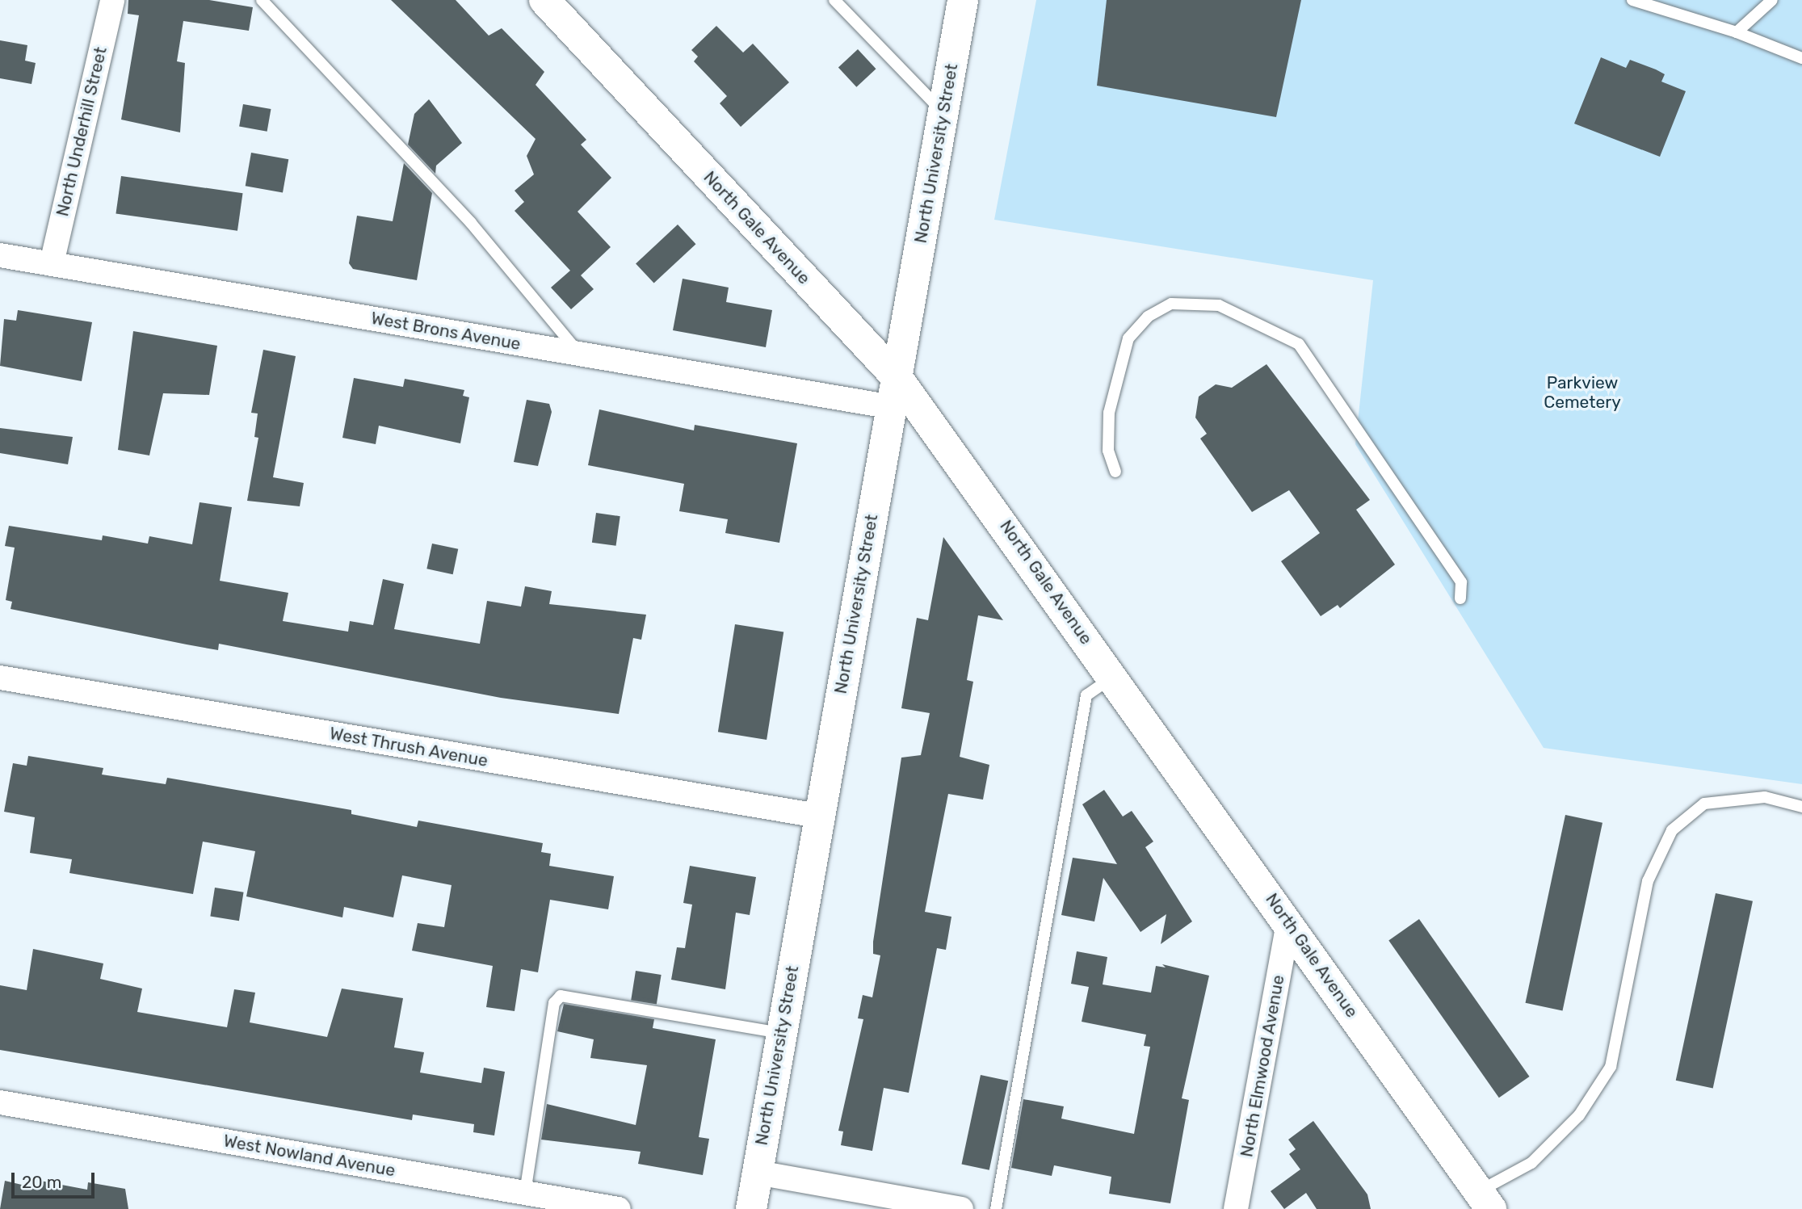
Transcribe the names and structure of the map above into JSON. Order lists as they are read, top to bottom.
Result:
{
  "streets": {
    "main road": ["North University Street", "North Gale Avenue"],
    "street": [
      "North Underhill Street",
      "West Brons Avenue",
      "West Thrush Avenue",
      "North Elmwood Avenue",
      "West Nowland Avenue"
    ]
  },
  "crossings": [
    ["North Underhill Street", "West Brons Avenue"],
    ["North University Street", "North Gale Avenue"],
    ["North University Street", "West Brons Avenue"],
    ["North University Street", "West Thrush Avenue"],
    ["North Gale Avenue", "West Brons Avenue"],
    ["North Gale Avenue", "North Elmwood Avenue"]
  ],
  "parks": ["Parkview Cemetery"],
  "scale_bar": "20 m"
}
